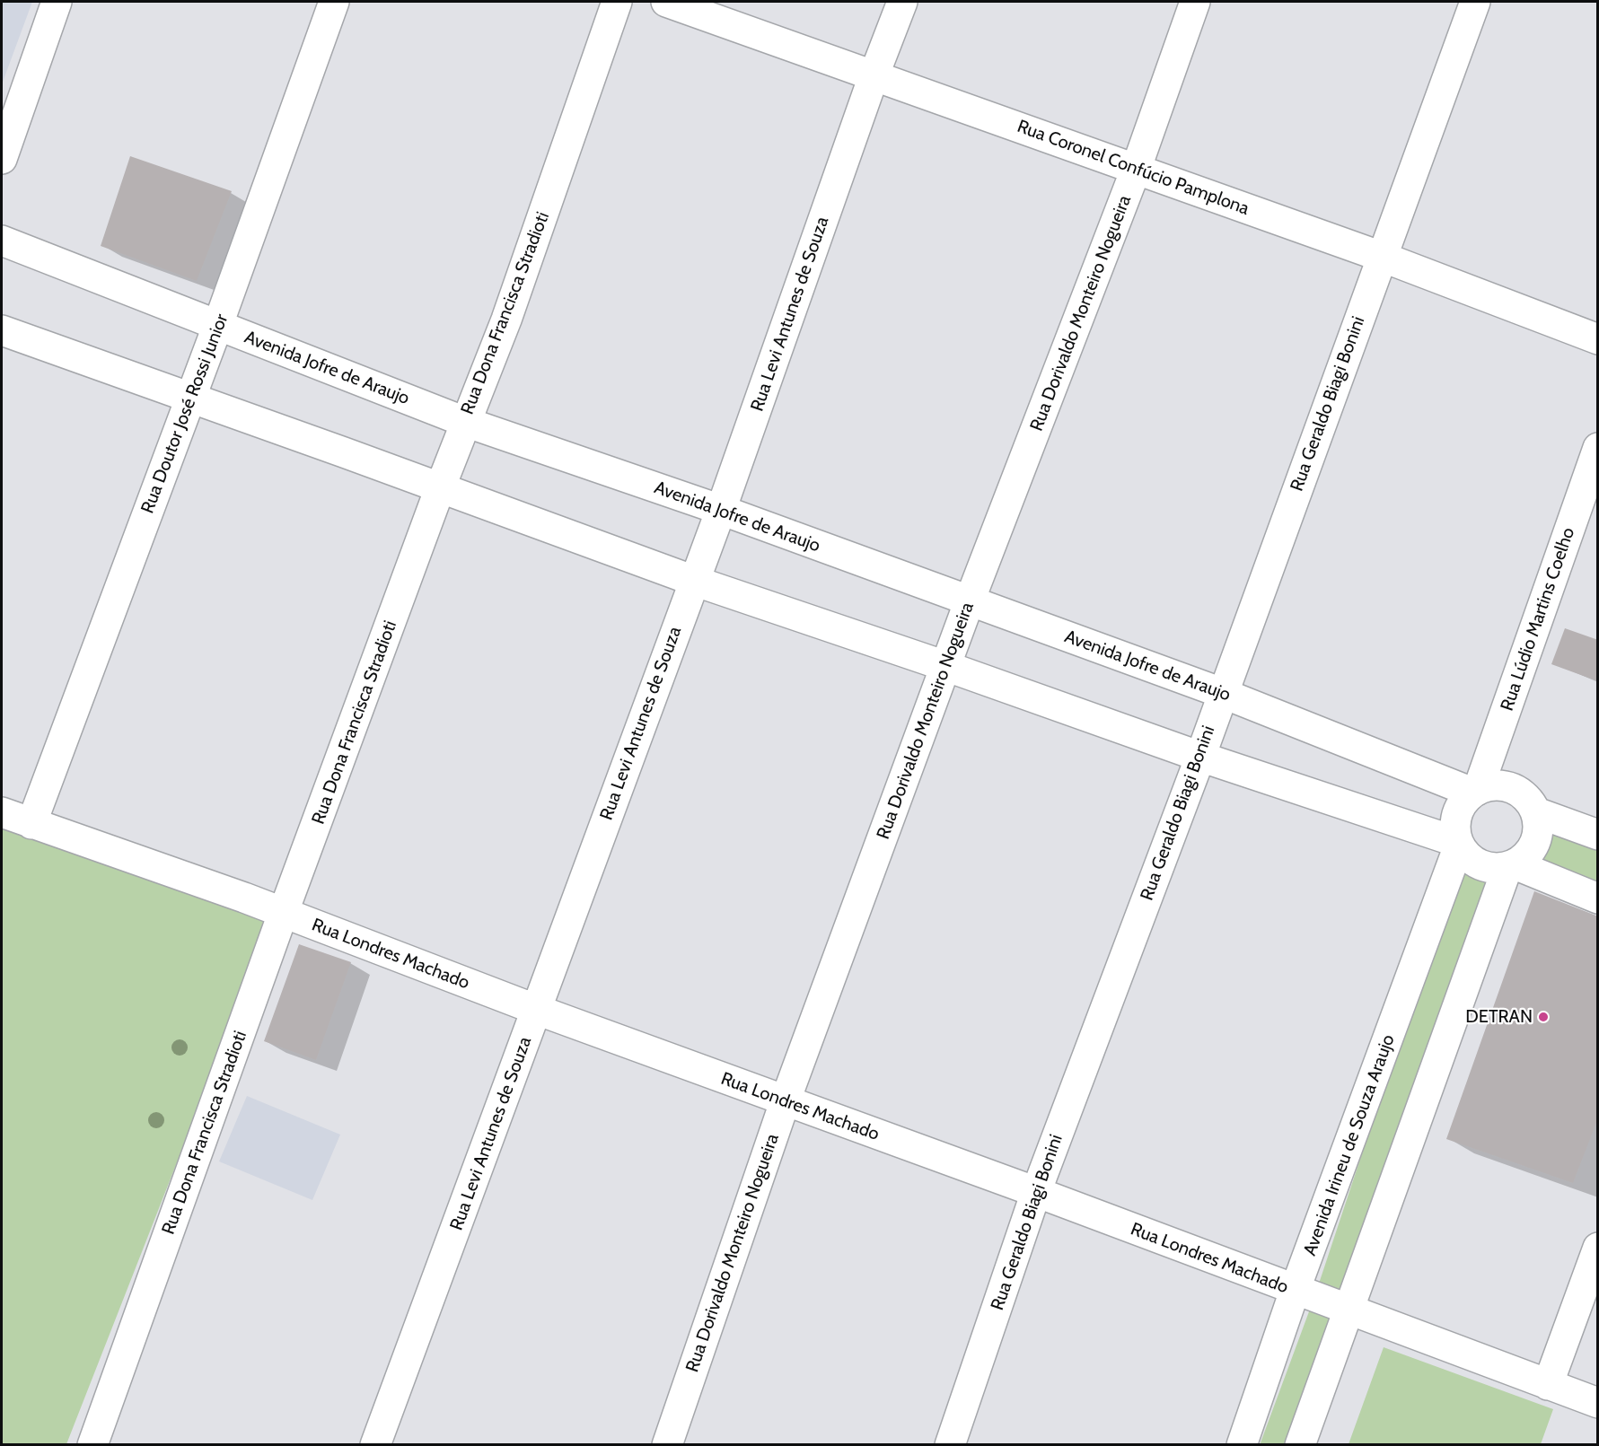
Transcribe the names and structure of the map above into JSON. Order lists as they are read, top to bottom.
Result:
{
  "streets": {
    "street": [
      "Rua Coronel Confúcio Pamplona",
      "Rua Dona Francisca Stradioti",
      "Rua Dorivaldo Monteiro Nogueira",
      "Rua Levi Antunes de Souza",
      "Avenida Jofre de Araujo",
      "Rua Geraldo Biagi Bonini",
      "Rua Doutor José Rossi Junior",
      "Rua Lúdio Martins Coelho",
      "Rua Londres Machado",
      "Avenida Irineu de Souza Araujo"
    ]
  },
  "crossings": [
    ["Rua Coronel Confúcio Pamplona", "Rua Dorivaldo Monteiro Nogueira"],
    ["Rua Coronel Confúcio Pamplona", "Rua Levi Antunes de Souza"],
    ["Rua Coronel Confúcio Pamplona", "Rua Geraldo Biagi Bonini"],
    ["Rua Dona Francisca Stradioti", "Avenida Jofre de Araujo"],
    ["Rua Dona Francisca Stradioti", "Rua Londres Machado"],
    ["Rua Dorivaldo Monteiro Nogueira", "Avenida Jofre de Araujo"],
    ["Rua Dorivaldo Monteiro Nogueira", "Rua Londres Machado"],
    ["Rua Levi Antunes de Souza", "Avenida Jofre de Araujo"],
    ["Rua Levi Antunes de Souza", "Rua Londres Machado"],
    ["Avenida Jofre de Araujo", "Rua Geraldo Biagi Bonini"],
    ["Avenida Jofre de Araujo", "Rua Doutor José Rossi Junior"],
    ["Avenida Jofre de Araujo", "Rua Lúdio Martins Coelho"],
    ["Avenida Jofre de Araujo", "Avenida Irineu de Souza Araujo"],
    ["Rua Geraldo Biagi Bonini", "Rua Londres Machado"],
    ["Rua Doutor José Rossi Junior", "Rua Londres Machado"],
    ["Rua Lúdio Martins Coelho", "Avenida Irineu de Souza Araujo"],
    ["Rua Londres Machado", "Avenida Irineu de Souza Araujo"]
  ],
  "places": ["DETRAN"]
}
